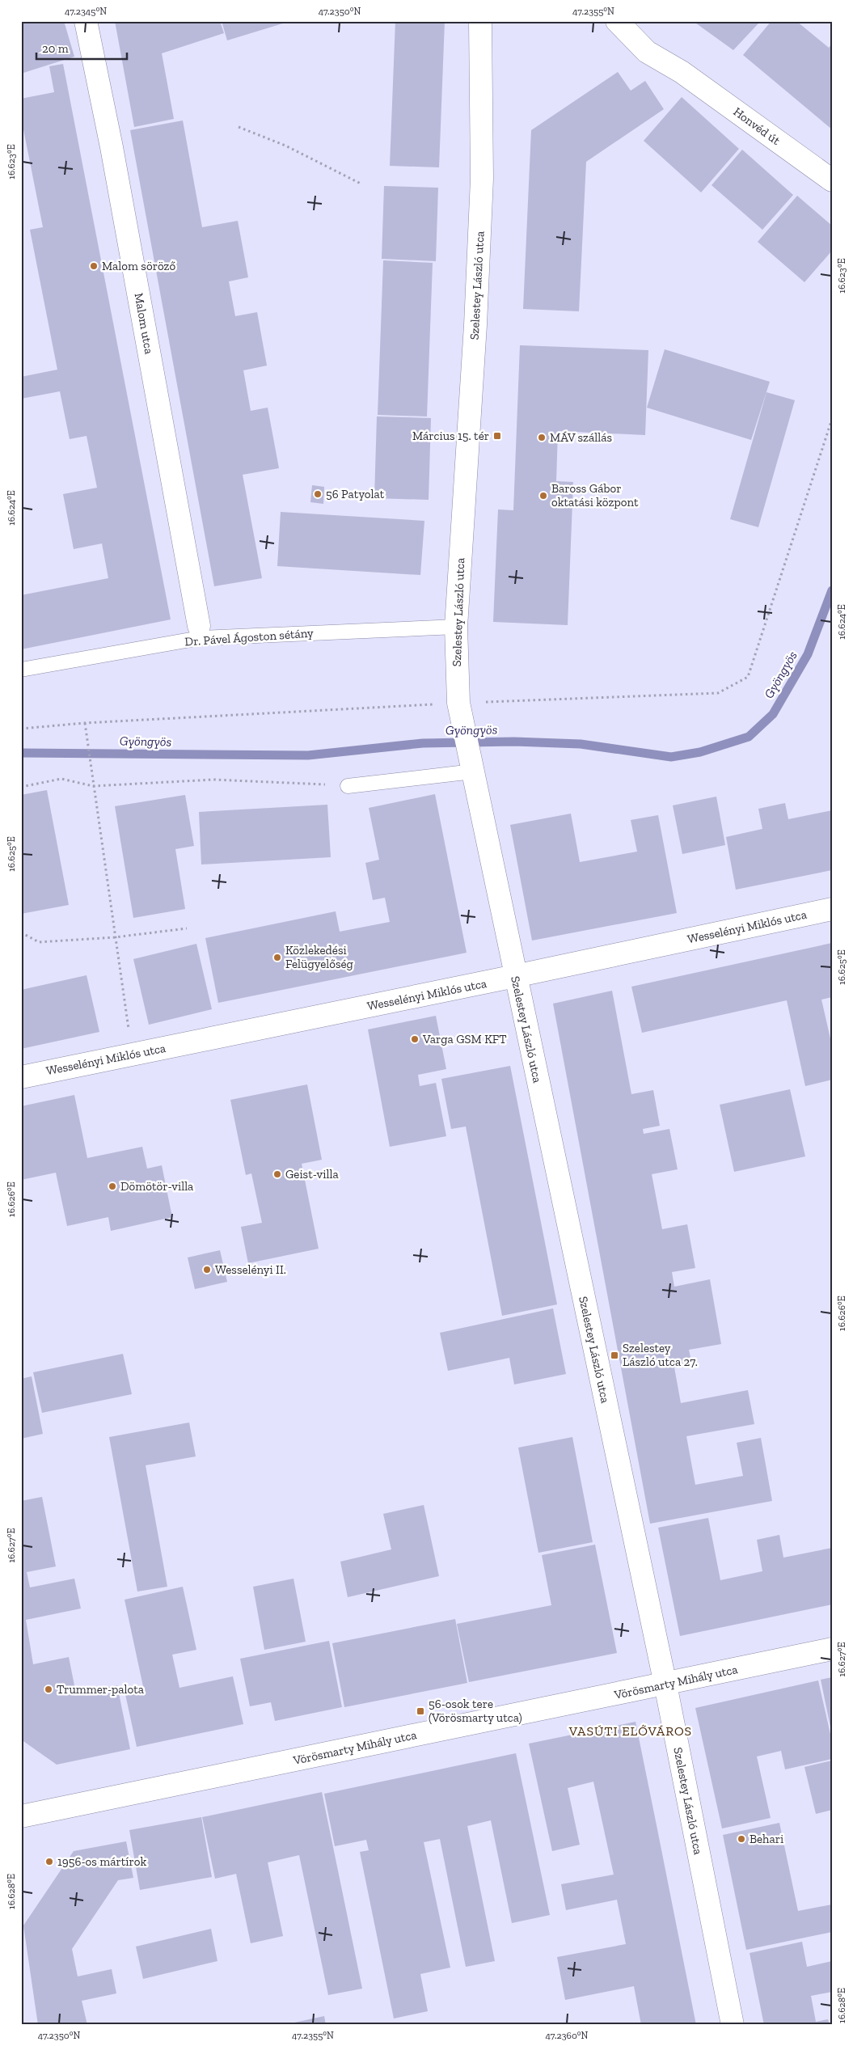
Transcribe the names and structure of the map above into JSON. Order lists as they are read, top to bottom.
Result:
{
  "streets": {
    "street": [
      "Honvéd út",
      "Szelestey László utca",
      "Malom utca",
      "Wesselényi Miklós utca",
      "Vörösmarty Mihály utca"
    ],
    "lane": ["Dr. Pável Ágoston sétány"]
  },
  "crossings": [
    ["Szelestey László utca", "Dr. Pável Ágoston sétány"],
    ["Szelestey László utca", "Wesselényi Miklós utca"],
    ["Szelestey László utca", "Vörösmarty Mihály utca"]
  ],
  "districts": ["VASÚTI ELŐVÁROS"],
  "water": ["Gyöngyös"],
  "places": {
    "other": [
      "Malom söröző",
      "MÁV szállás",
      "56 Patyolat",
      "Baross Gábor oktatási központ",
      "Közlekedési Felügyelőség",
      "Varga GSM KFT",
      "Geist-villa",
      "Dömötör-villa",
      "Wesselényi II.",
      "Trummer-palota",
      "Behari",
      "1956-os mártírok"
    ],
    "transit": ["Március 15. tér", "Szelestey László utca 27.", "56-osok tere (Vörösmarty utca)"]
  },
  "scale_bar": "20 m",
  "coordinates": [
    "47.2345°N",
    "47.2350°N",
    "47.2355°N",
    "16.623°E",
    "16.624°E",
    "16.625°E",
    "16.626°E",
    "16.627°E",
    "16.628°E",
    "47.2360°N"
  ]
}
